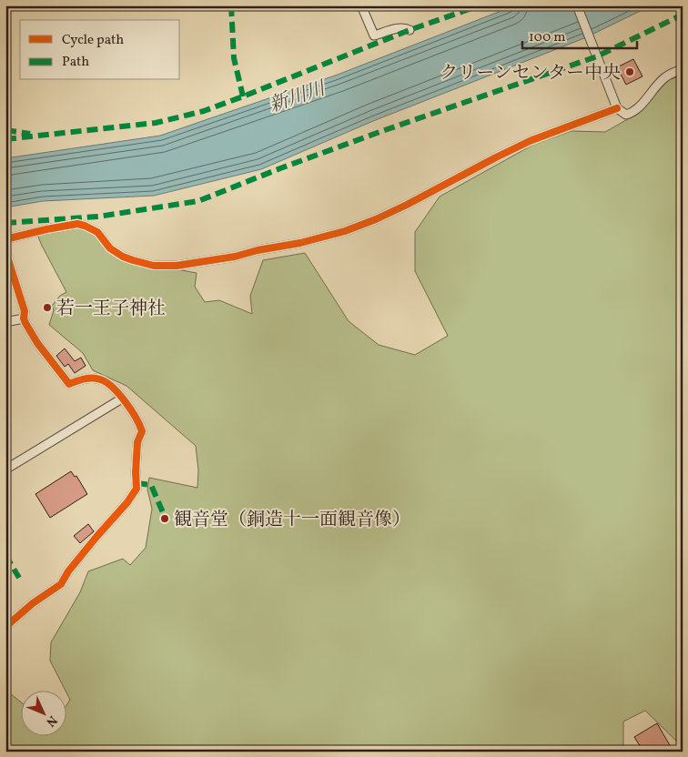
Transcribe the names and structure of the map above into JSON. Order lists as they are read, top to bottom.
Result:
{
  "water": ["新川川"],
  "places": ["クリーンセンター中央", "若一王子神社", "観音堂（銅造十一面観音像）"],
  "legend": ["Cycle path", "Path"],
  "scale_bar": "100 m",
  "north": "bottom right"
}
